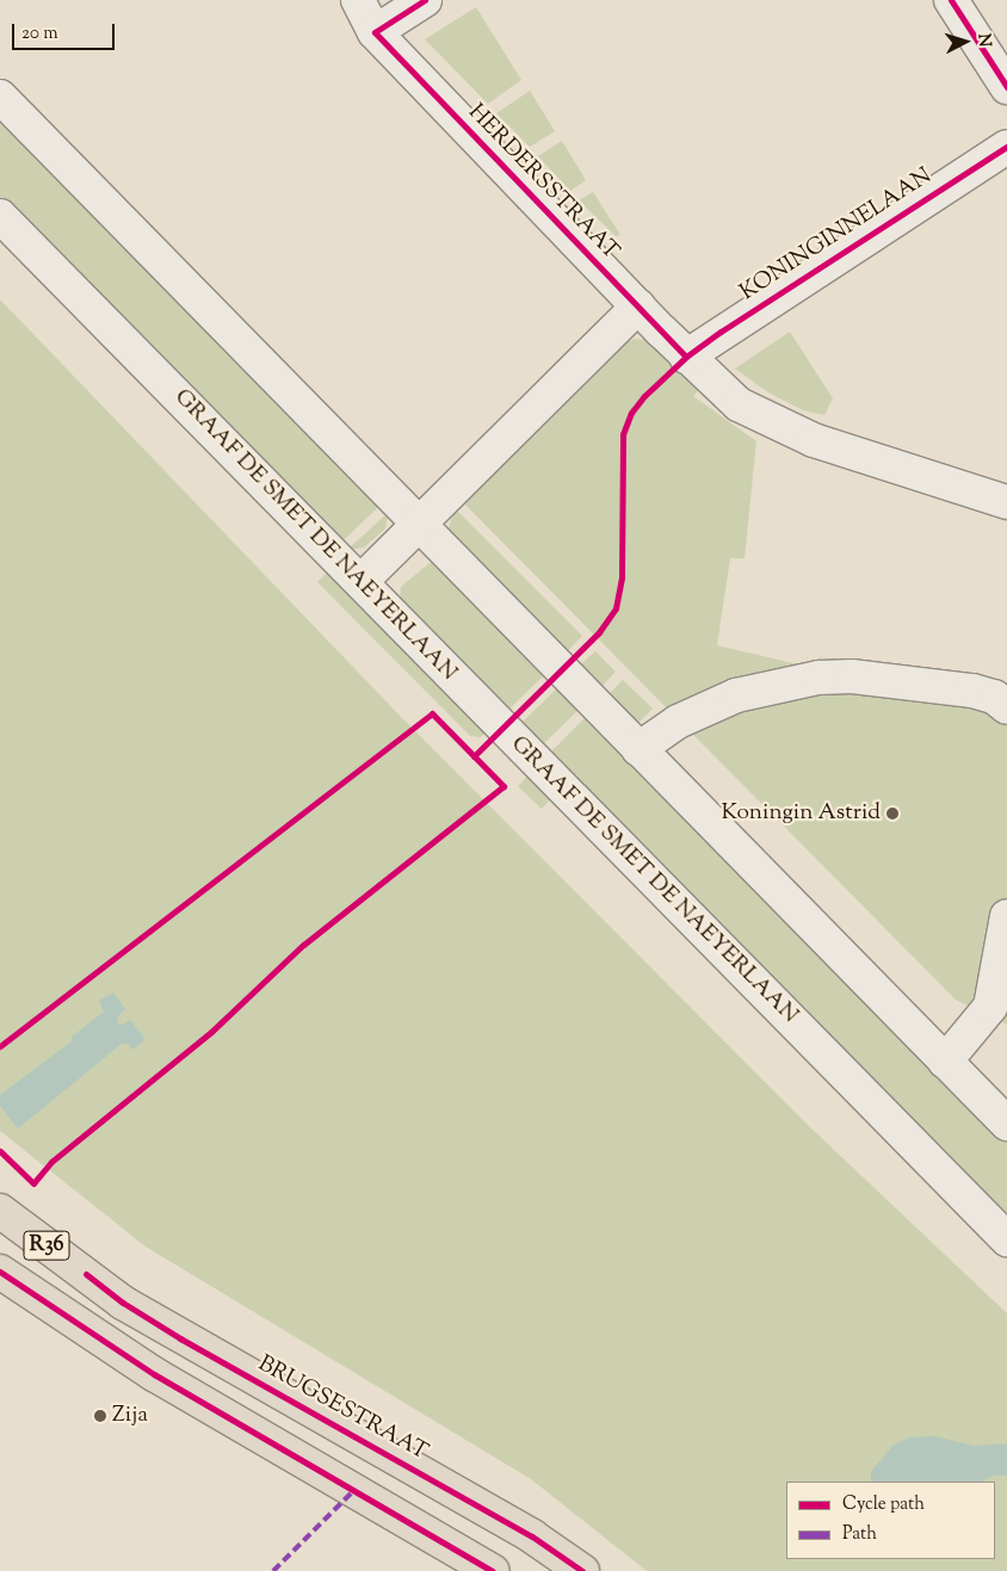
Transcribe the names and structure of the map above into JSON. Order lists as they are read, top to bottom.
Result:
{
  "streets": {
    "main road": ["R36", "BRUGSESTRAAT"],
    "street": ["HERDERSSTRAAT", "KONINGINNELAAN", "GRAAF DE SMET DE NAEYERLAAN"]
  },
  "crossings": [
    ["HERDERSSTRAAT", "KONINGINNELAAN"]
  ],
  "places": ["Koningin Astrid", "Zija"],
  "legend": ["Cycle path", "Path"],
  "scale_bar": "20 m",
  "north": "right"
}
